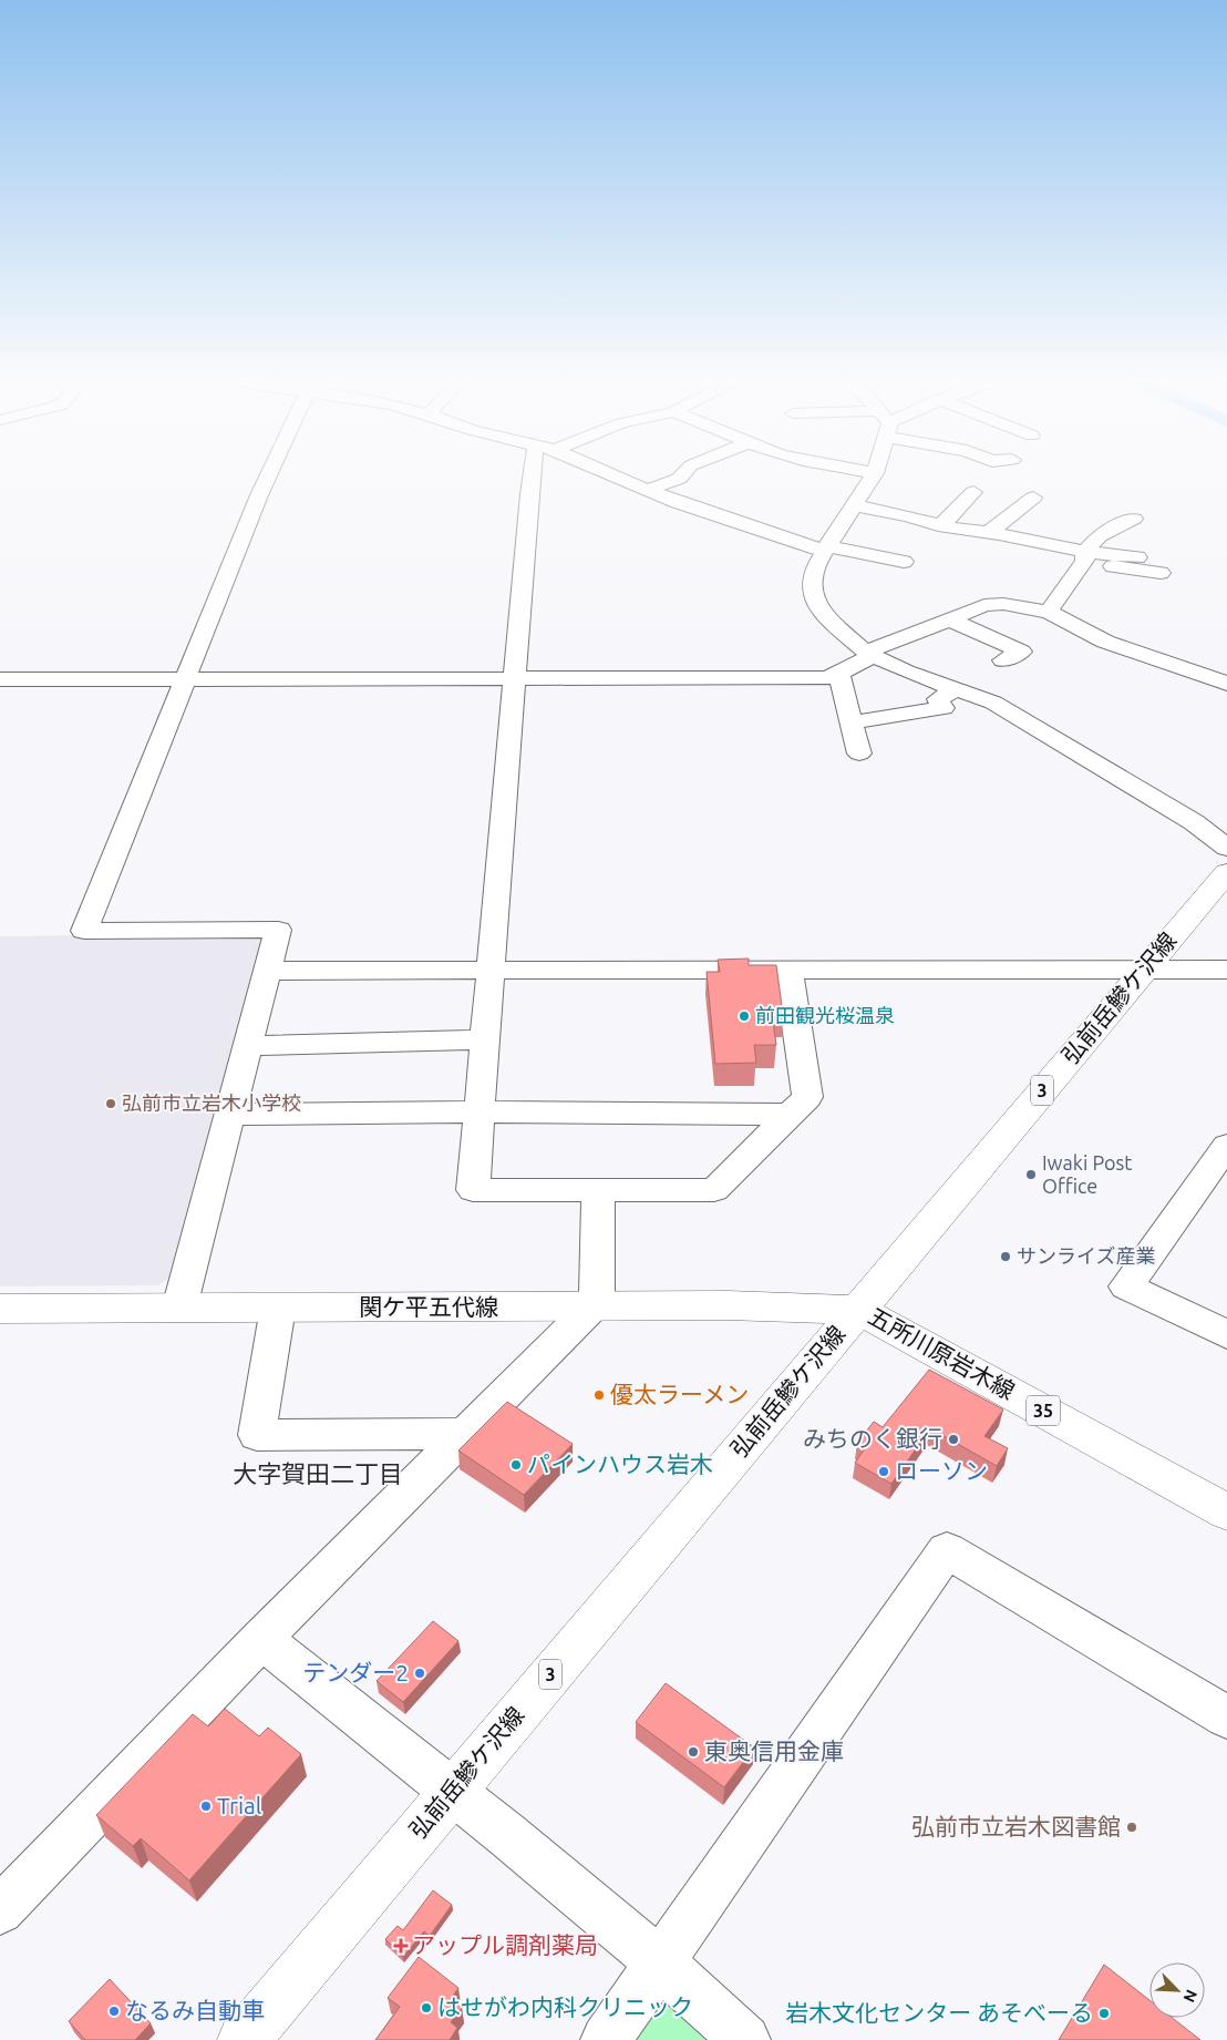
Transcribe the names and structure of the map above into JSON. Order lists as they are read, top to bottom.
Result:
{
  "streets": {
    "main road": [
      "弘前岳鰺ケ沢線",
      "3",
      "関ケ平五代線",
      "五所川原岩木線",
      "35"
    ]
  },
  "crossings": [
    ["弘前岳鰺ケ沢線", "関ケ平五代線"],
    ["弘前岳鰺ケ沢線", "五所川原岩木線"],
    ["関ケ平五代線", "五所川原岩木線"]
  ],
  "districts": ["大字賀田二丁目"],
  "places": {
    "other": [
      "前田観光桜温泉",
      "弘前市立岩木小学校",
      "Iwaki Post Office",
      "サンライズ産業",
      "優太ラーメン",
      "みちのく銀行",
      "パインハウス岩木",
      "ローソン",
      "テンダー2",
      "東奥信用金庫",
      "Trial",
      "弘前市立岩木図書館",
      "はせがわ内科クリニック",
      "なるみ自動車",
      "岩木文化センター あそべーる"
    ],
    "health": ["アップル調剤薬局"]
  },
  "north": "bottom right"
}
